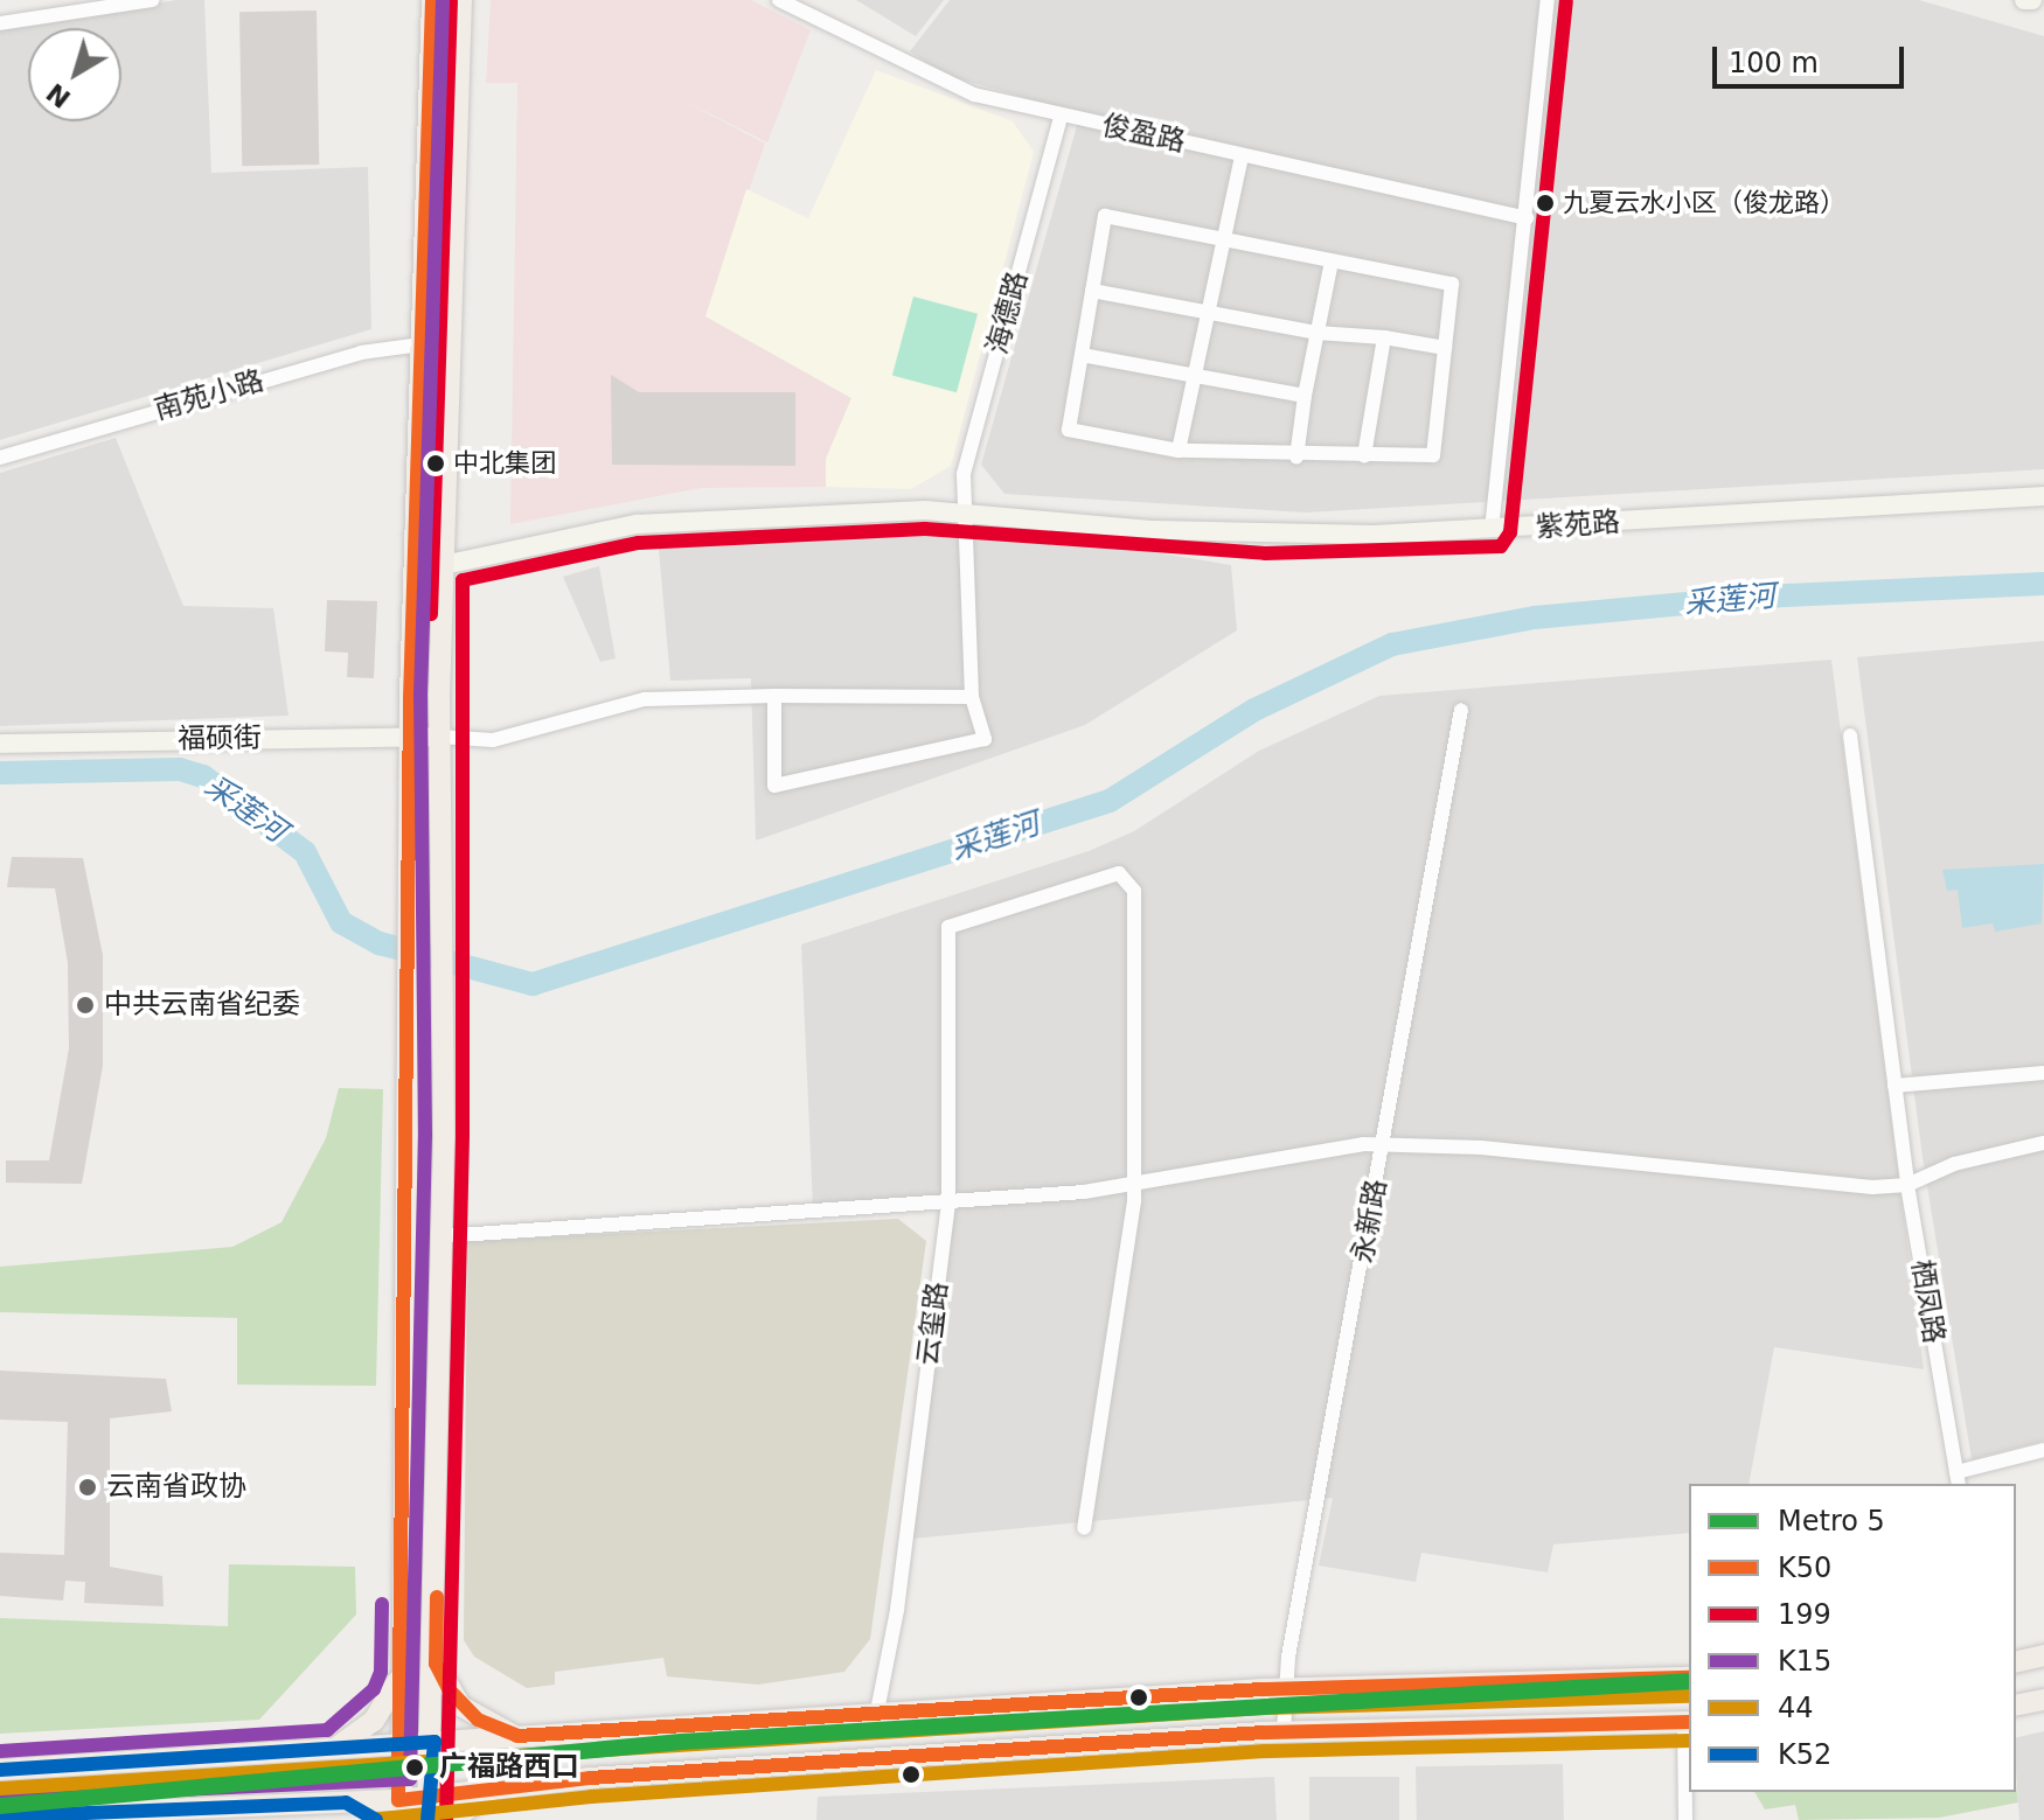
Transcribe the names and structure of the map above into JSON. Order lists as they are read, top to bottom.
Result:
{
  "streets": {
    "street": [
      "俊盈路",
      "海德路",
      "南苑小路",
      "紫苑路",
      "福硕街",
      "永新路",
      "栖凤路",
      "云玺路"
    ]
  },
  "crossings": [
    ["俊盈路", "海德路"],
    ["海德路", "紫苑路"]
  ],
  "water": ["采莲河"],
  "places": [
    "九夏云水小区（俊龙路）",
    "中北集团",
    "中共云南省纪委",
    "云南省政协",
    "广福路西口"
  ],
  "lines": [
    "transit line K50",
    "transit line K15",
    "transit line 199",
    "metro line 5",
    "transit line 44",
    "transit line K52"
  ],
  "legend": [
    "Metro 5",
    "K50",
    "199",
    "K15",
    "44",
    "K52"
  ],
  "scale_bar": "100 m",
  "north": "bottom left"
}
